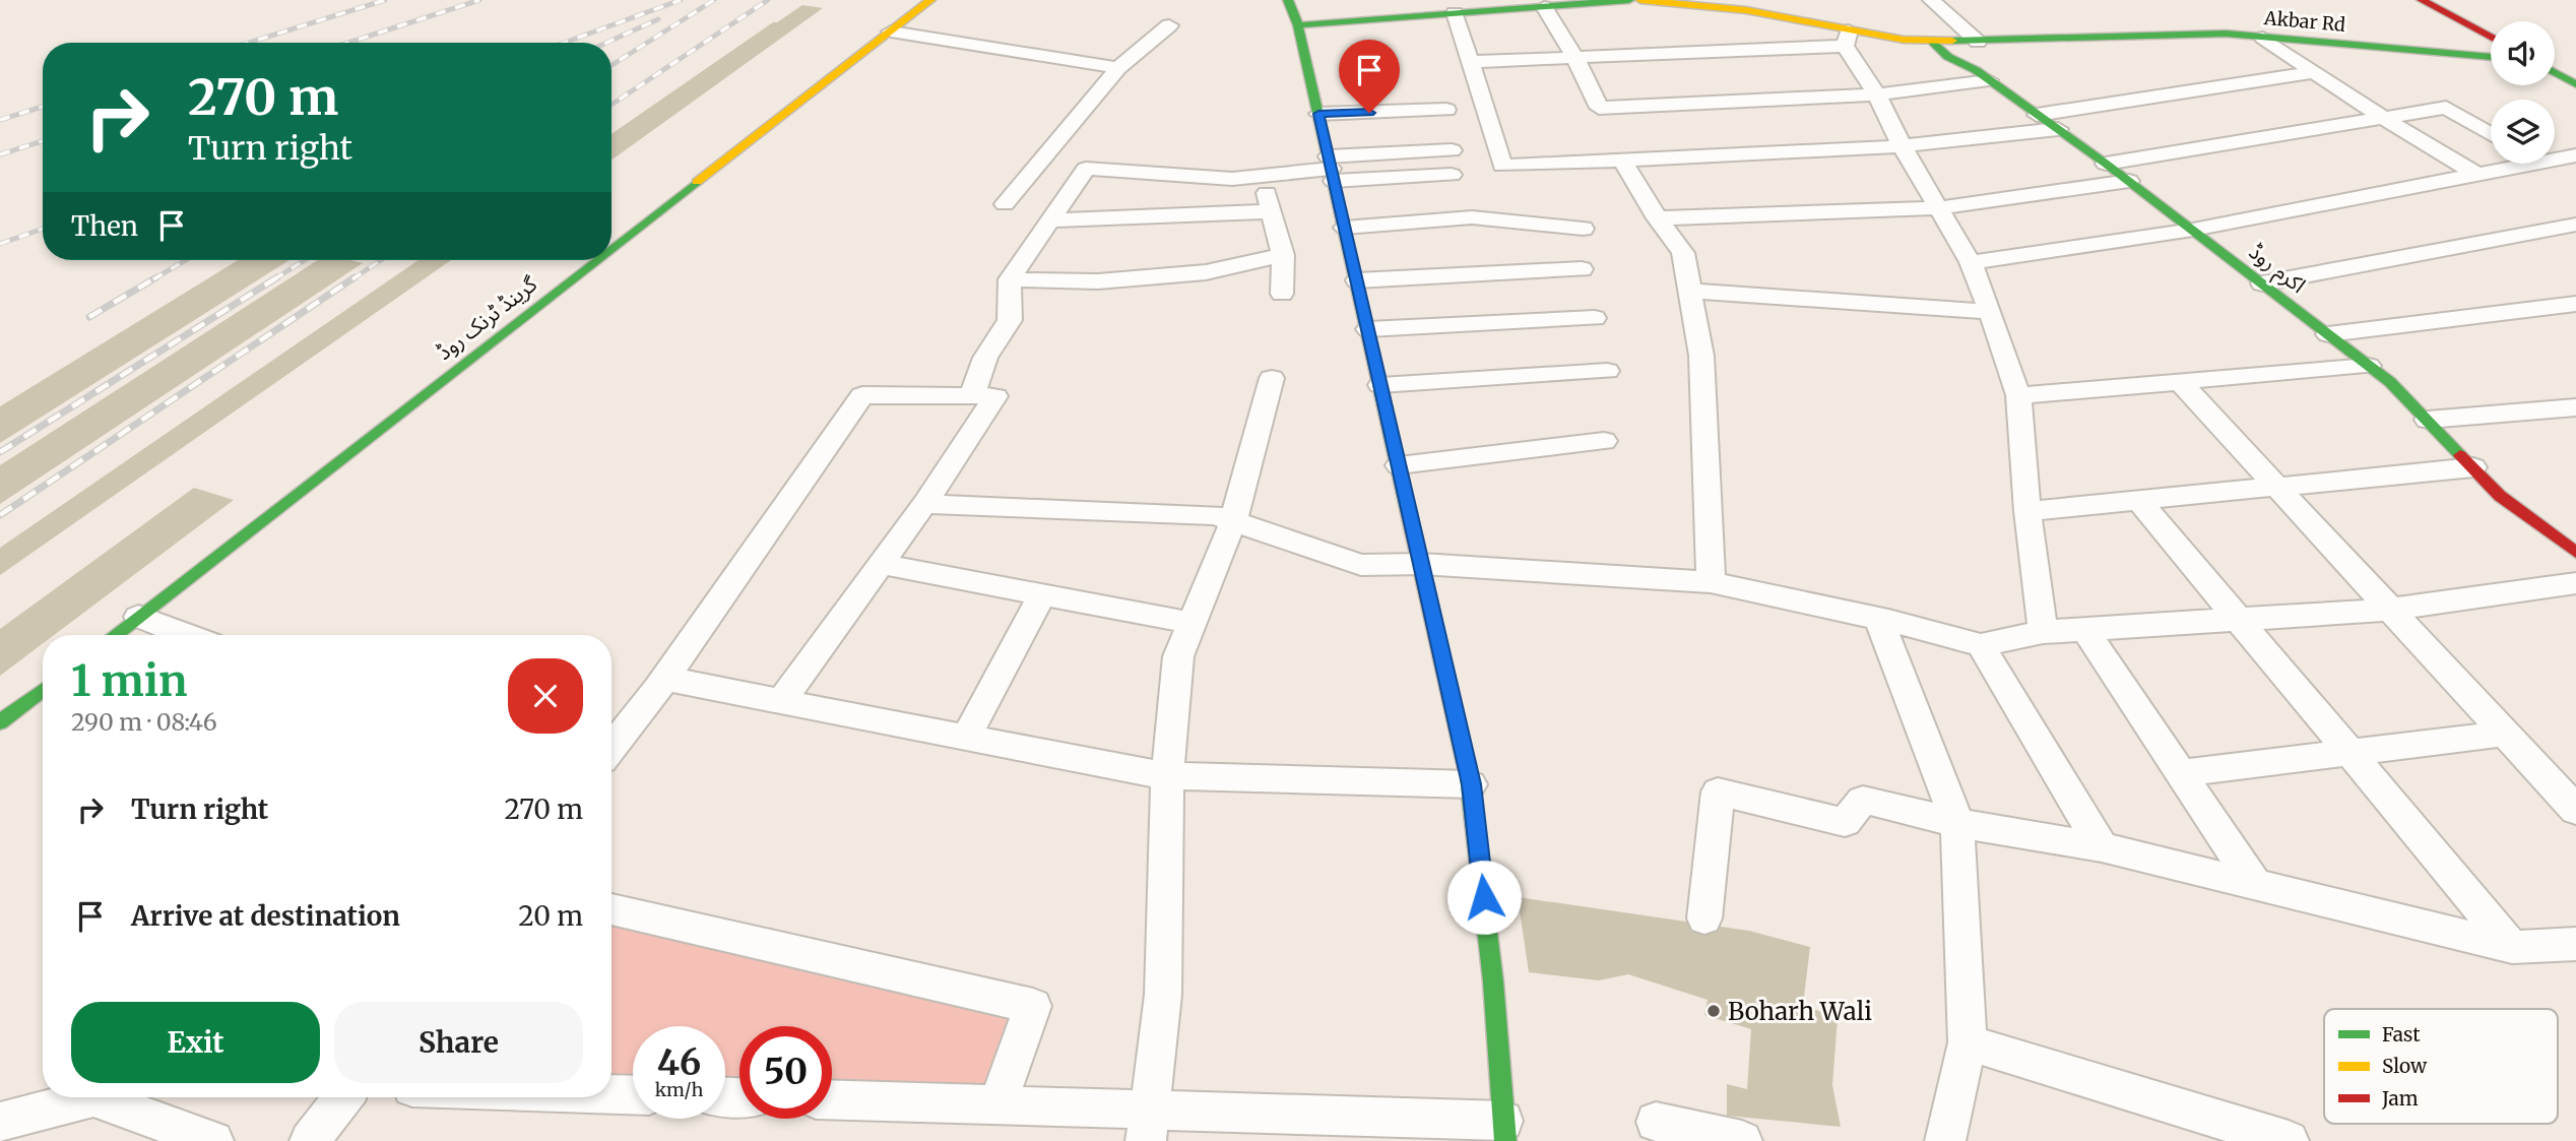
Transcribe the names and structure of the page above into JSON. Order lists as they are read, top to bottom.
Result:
{
  "streets": {
    "main road": ["Akbar Rd", "اکرم روڈ", "گرینڈ ٹرنک روڈ"]
  },
  "crossings": [
    ["Akbar Rd", "اکرم روڈ"]
  ],
  "places": ["Boharh Wali"],
  "legend": ["Fast", "Slow", "Jam"],
  "page": {
    "turn": ["270 m", "Turn right"],
    "then": "Then",
    "heading": ["1 min", "290 m · 08:46"],
    "list": [
      {
        "name": "Turn right",
        "value": "270 m"
      },
      {
        "name": "Arrive at destination",
        "value": "20 m"
      }
    ],
    "buttons": ["Exit", "Share"],
    "speed": "46 km/h",
    "limit": "50"
  }
}
